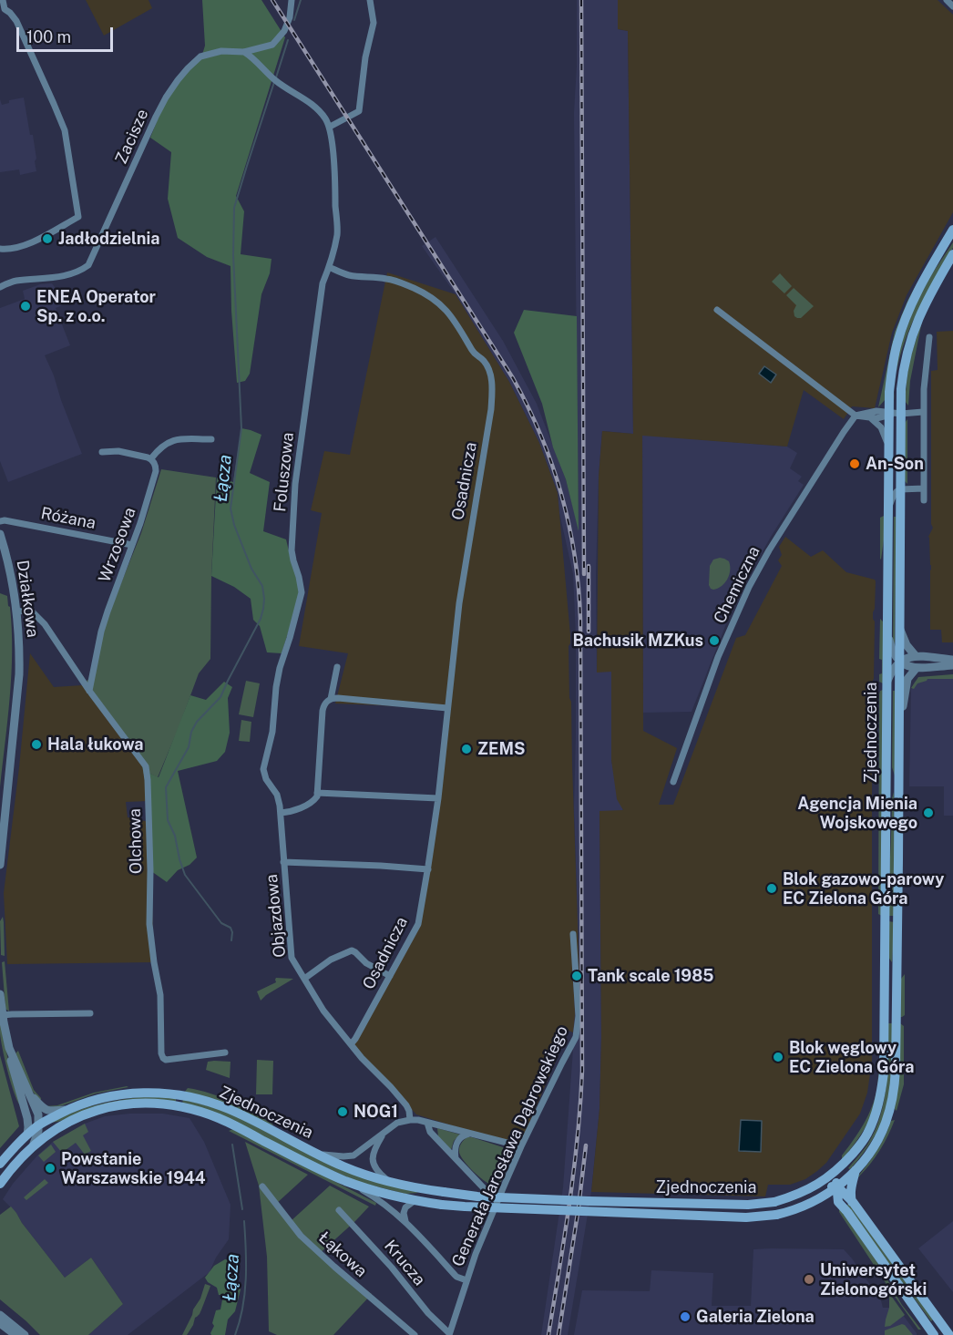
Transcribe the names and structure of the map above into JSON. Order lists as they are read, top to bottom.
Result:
{
  "streets": {
    "main road": ["Zjednoczenia"],
    "street": [
      "Zacisze",
      "Foluszowa",
      "Osadnicza",
      "Różana",
      "Wrzosowa",
      "Chemiczna",
      "Działkowa",
      "Olchowa",
      "Objazdowa",
      "Generała Jarosława Dąbrowskiego",
      "Łąkowa",
      "Krucza"
    ]
  },
  "crossings": [
    ["Foluszowa", "Osadnicza"],
    ["Foluszowa", "Objazdowa"],
    ["Osadnicza", "Objazdowa"],
    ["Różana", "Wrzosowa"],
    ["Wrzosowa", "Olchowa"],
    ["Działkowa", "Olchowa"],
    ["Generała Jarosława Dąbrowskiego", "Krucza"]
  ],
  "water": ["Łącza"],
  "places": [
    "Jadłodzielnia",
    "ENEA Operator Sp. z o.o.",
    "An-Son",
    "Bachusik MZKus",
    "Hala łukowa",
    "ZEMS",
    "Agencja Mienia Wojskowego",
    "Blok gazowo-parowy EC Zielona Góra",
    "Tank scale 1985",
    "Blok węglowy EC Zielona Góra",
    "NOG1",
    "Powstanie Warszawskie 1944",
    "Uniwersytet Zielonogórski",
    "Galeria Zielona"
  ],
  "scale_bar": "100 m"
}
